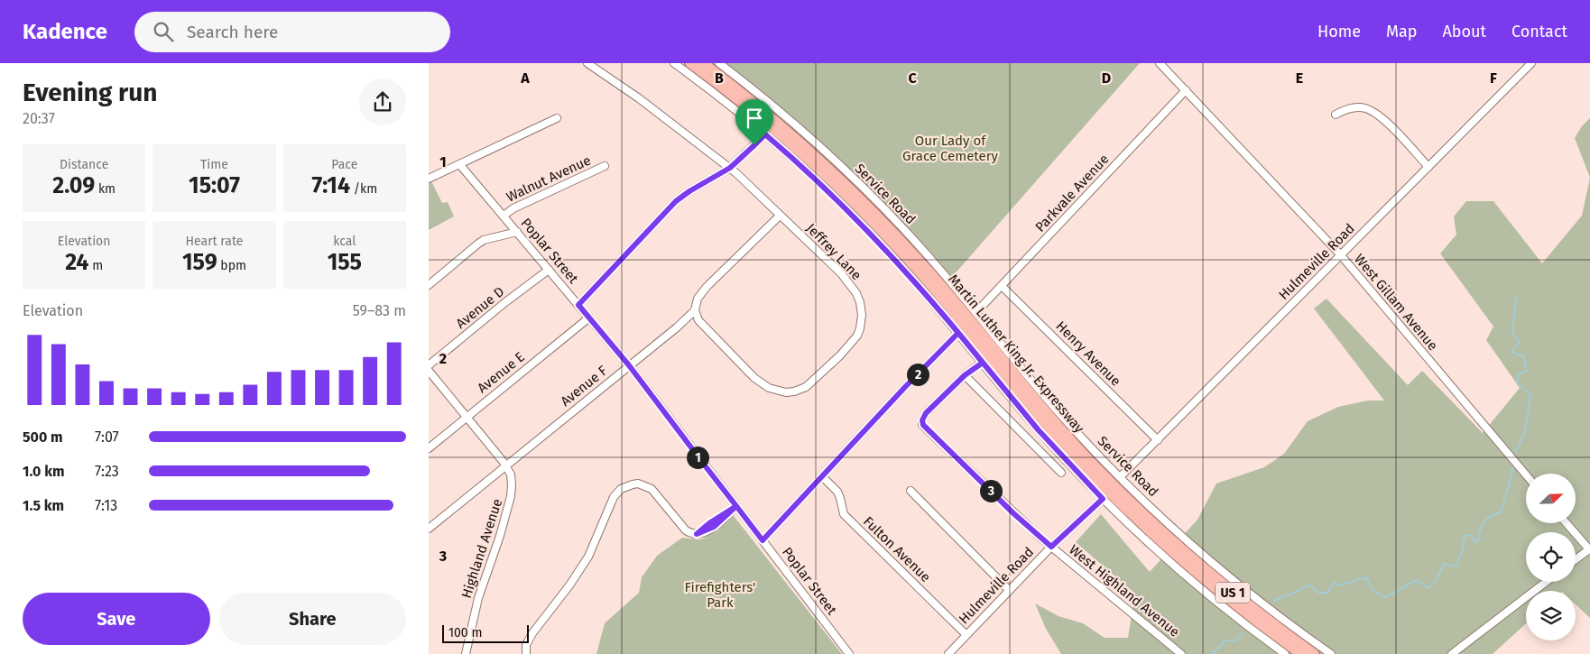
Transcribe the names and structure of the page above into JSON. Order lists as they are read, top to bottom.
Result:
{
  "streets": {
    "highway": ["Martin Luther King Jr. Expressway", "US 1"],
    "street": [
      "Walnut Avenue",
      "Parkvale Avenue",
      "Service Road",
      "Poplar Street",
      "Jeffrey Lane",
      "Hulmeville Road",
      "West Gillam Avenue",
      "Avenue D",
      "Henry Avenue",
      "Avenue E",
      "Avenue F",
      "Highland Avenue",
      "Fulton Avenue",
      "West Highland Avenue"
    ]
  },
  "crossings": [
    ["Walnut Avenue", "Poplar Street"],
    ["Parkvale Avenue", "Service Road"],
    ["Parkvale Avenue", "West Gillam Avenue"],
    ["Parkvale Avenue", "Henry Avenue"],
    ["Service Road", "Hulmeville Road"],
    ["Poplar Street", "Avenue D"],
    ["Poplar Street", "Avenue E"],
    ["Poplar Street", "Avenue F"],
    ["Jeffrey Lane", "Avenue F"],
    ["Hulmeville Road", "West Gillam Avenue"],
    ["Hulmeville Road", "Henry Avenue"],
    ["Hulmeville Road", "Fulton Avenue"],
    ["Hulmeville Road", "West Highland Avenue"],
    ["Avenue E", "Highland Avenue"],
    ["Avenue F", "Highland Avenue"]
  ],
  "parks": ["Our Lady of Grace Cemetery", "Firefighters' Park"],
  "scale_bar": "100 m",
  "north": "top right",
  "page": {
    "header": "Kadence",
    "search": "Search here",
    "nav": [
      "Home",
      "Map",
      "About",
      "Contact"
    ],
    "heading": ["Evening run", "20:37"],
    "stats": [
      ["Distance", "2.09 km"],
      ["Time", "15:07"],
      ["Pace", "7:14 /km"],
      ["Elevation", "24 m"],
      ["Heart rate", "159 bpm"],
      ["kcal", "155"]
    ],
    "chart": ["Elevation", "59–83 m"],
    "pins": ["2", "1", "3"],
    "list": [
      {
        "name": "500 m",
        "note": "7:07"
      },
      {
        "name": "1.0 km",
        "note": "7:23"
      },
      {
        "name": "1.5 km",
        "note": "7:13"
      }
    ],
    "buttons": ["Save", "Share"],
    "scale": "100 m"
  },
  "grid": {
    "columns": [
      "A",
      "B",
      "C",
      "D",
      "E",
      "F"
    ],
    "rows": ["1", "2", "3"]
  }
}
